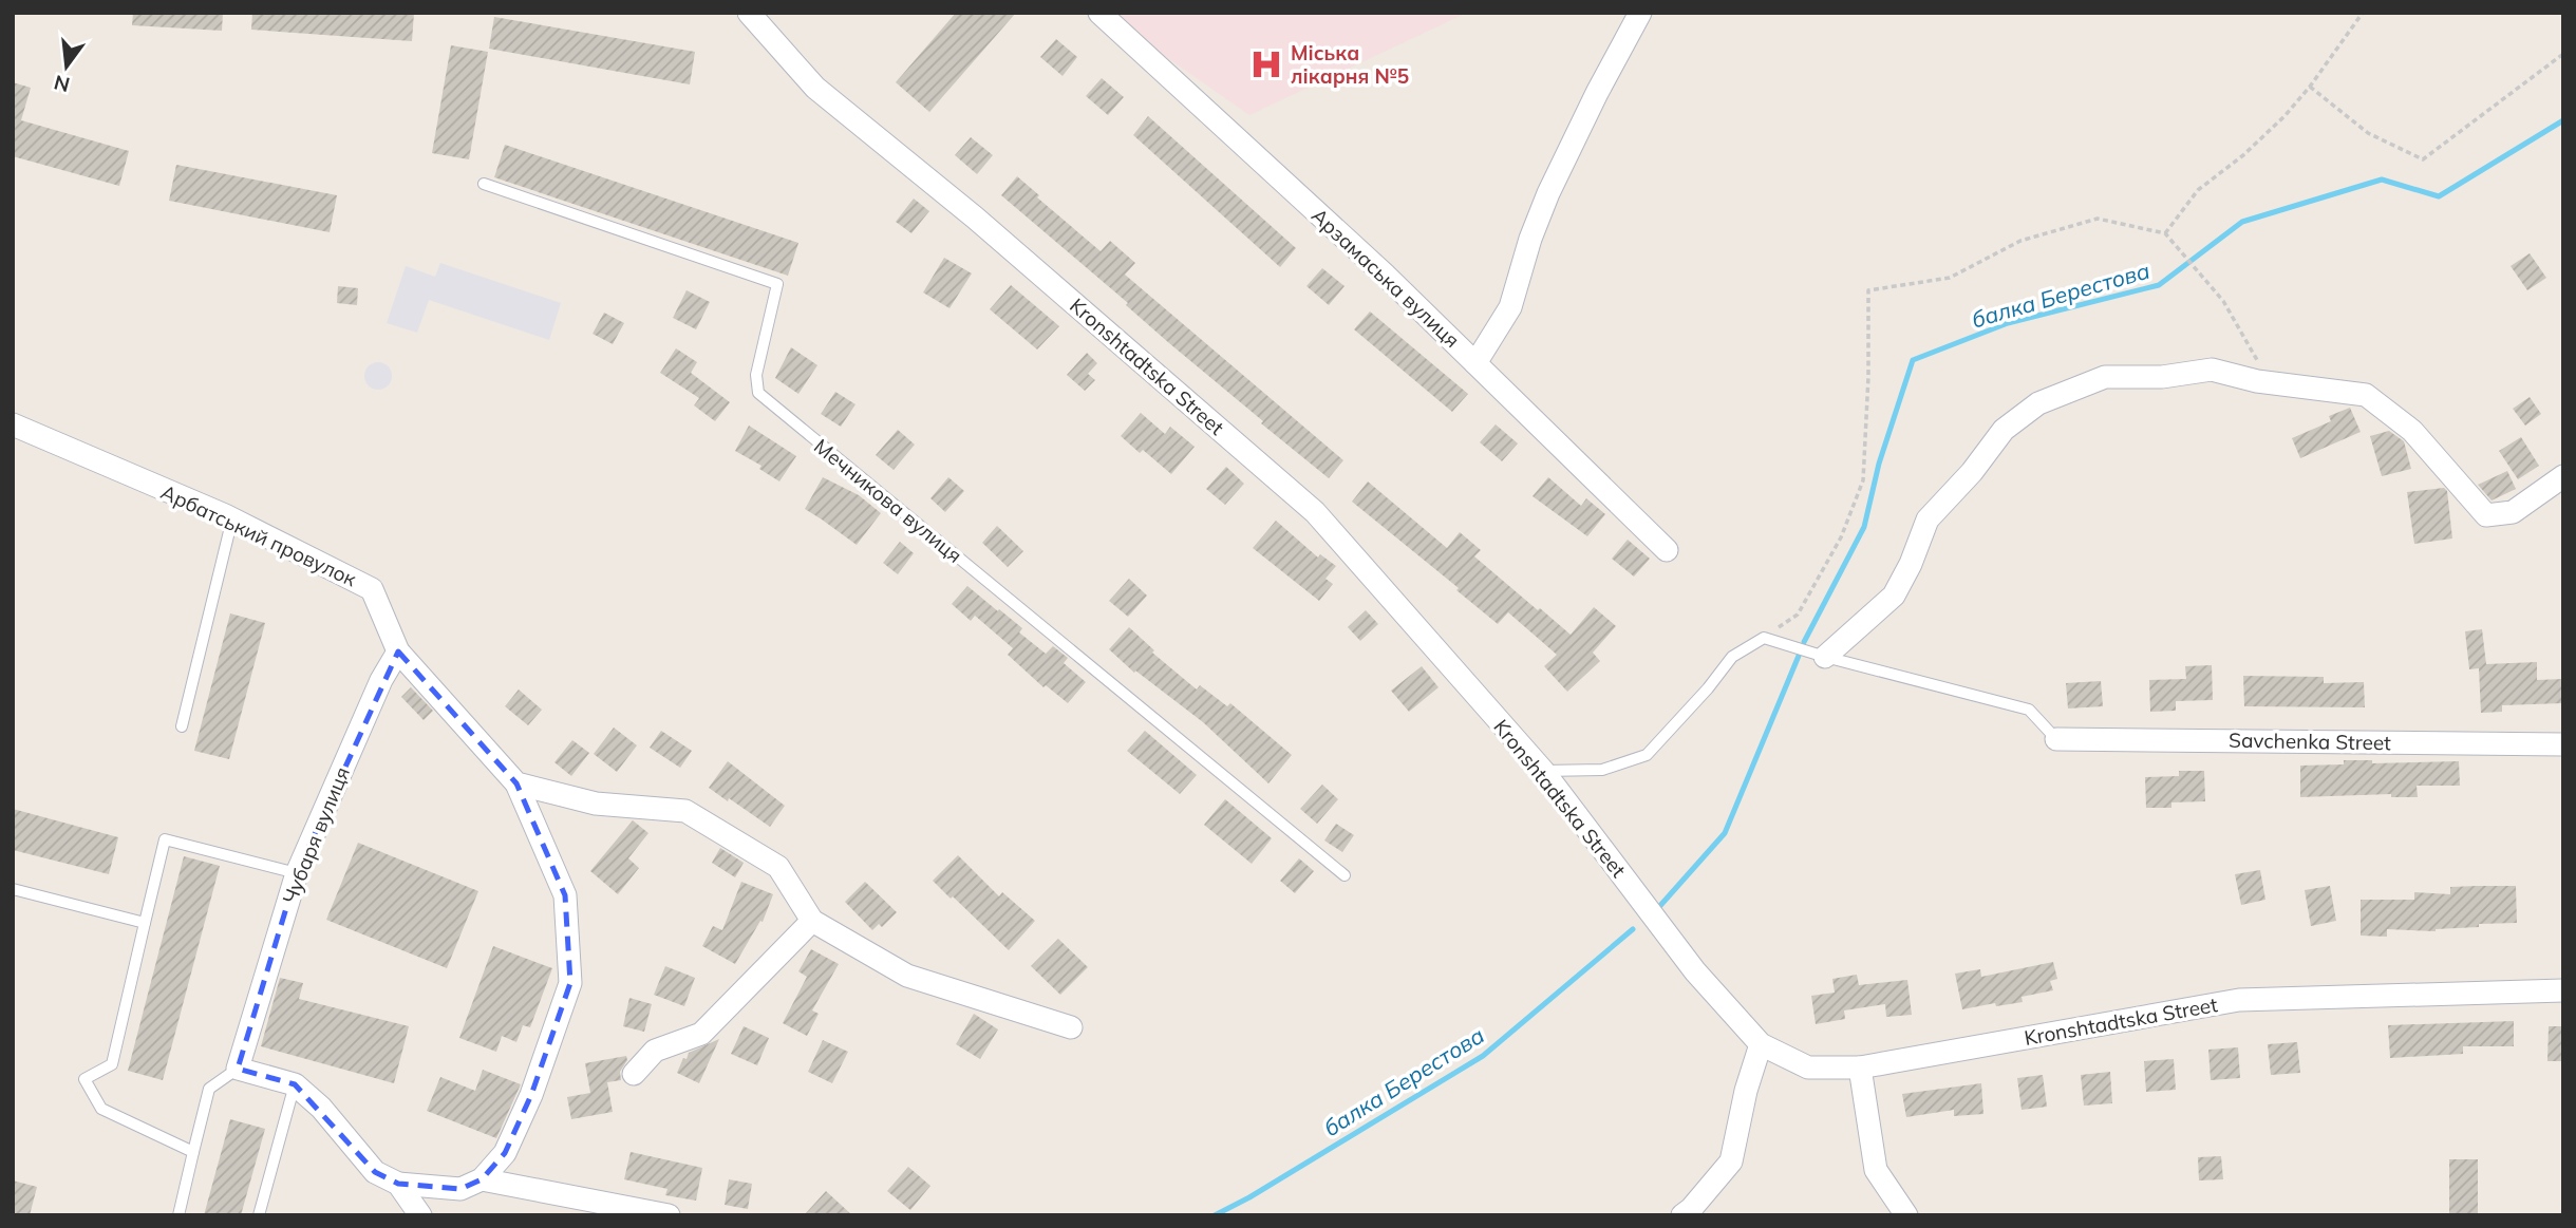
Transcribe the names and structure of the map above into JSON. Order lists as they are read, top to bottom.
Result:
{
  "streets": {
    "street": [
      "Арзамаська вулиця",
      "Kronshtadtska Street",
      "Арбатський провулок",
      "Savchenka Street",
      "Чубаря вулиця"
    ],
    "lane": ["Мечникова вулиця"]
  },
  "crossings": [
    ["Арбатський провулок", "Чубаря вулиця"]
  ],
  "water": ["балка Берестова"],
  "places": {
    "hospital": ["Міська лікарня №5"]
  },
  "north": "bottom"
}
